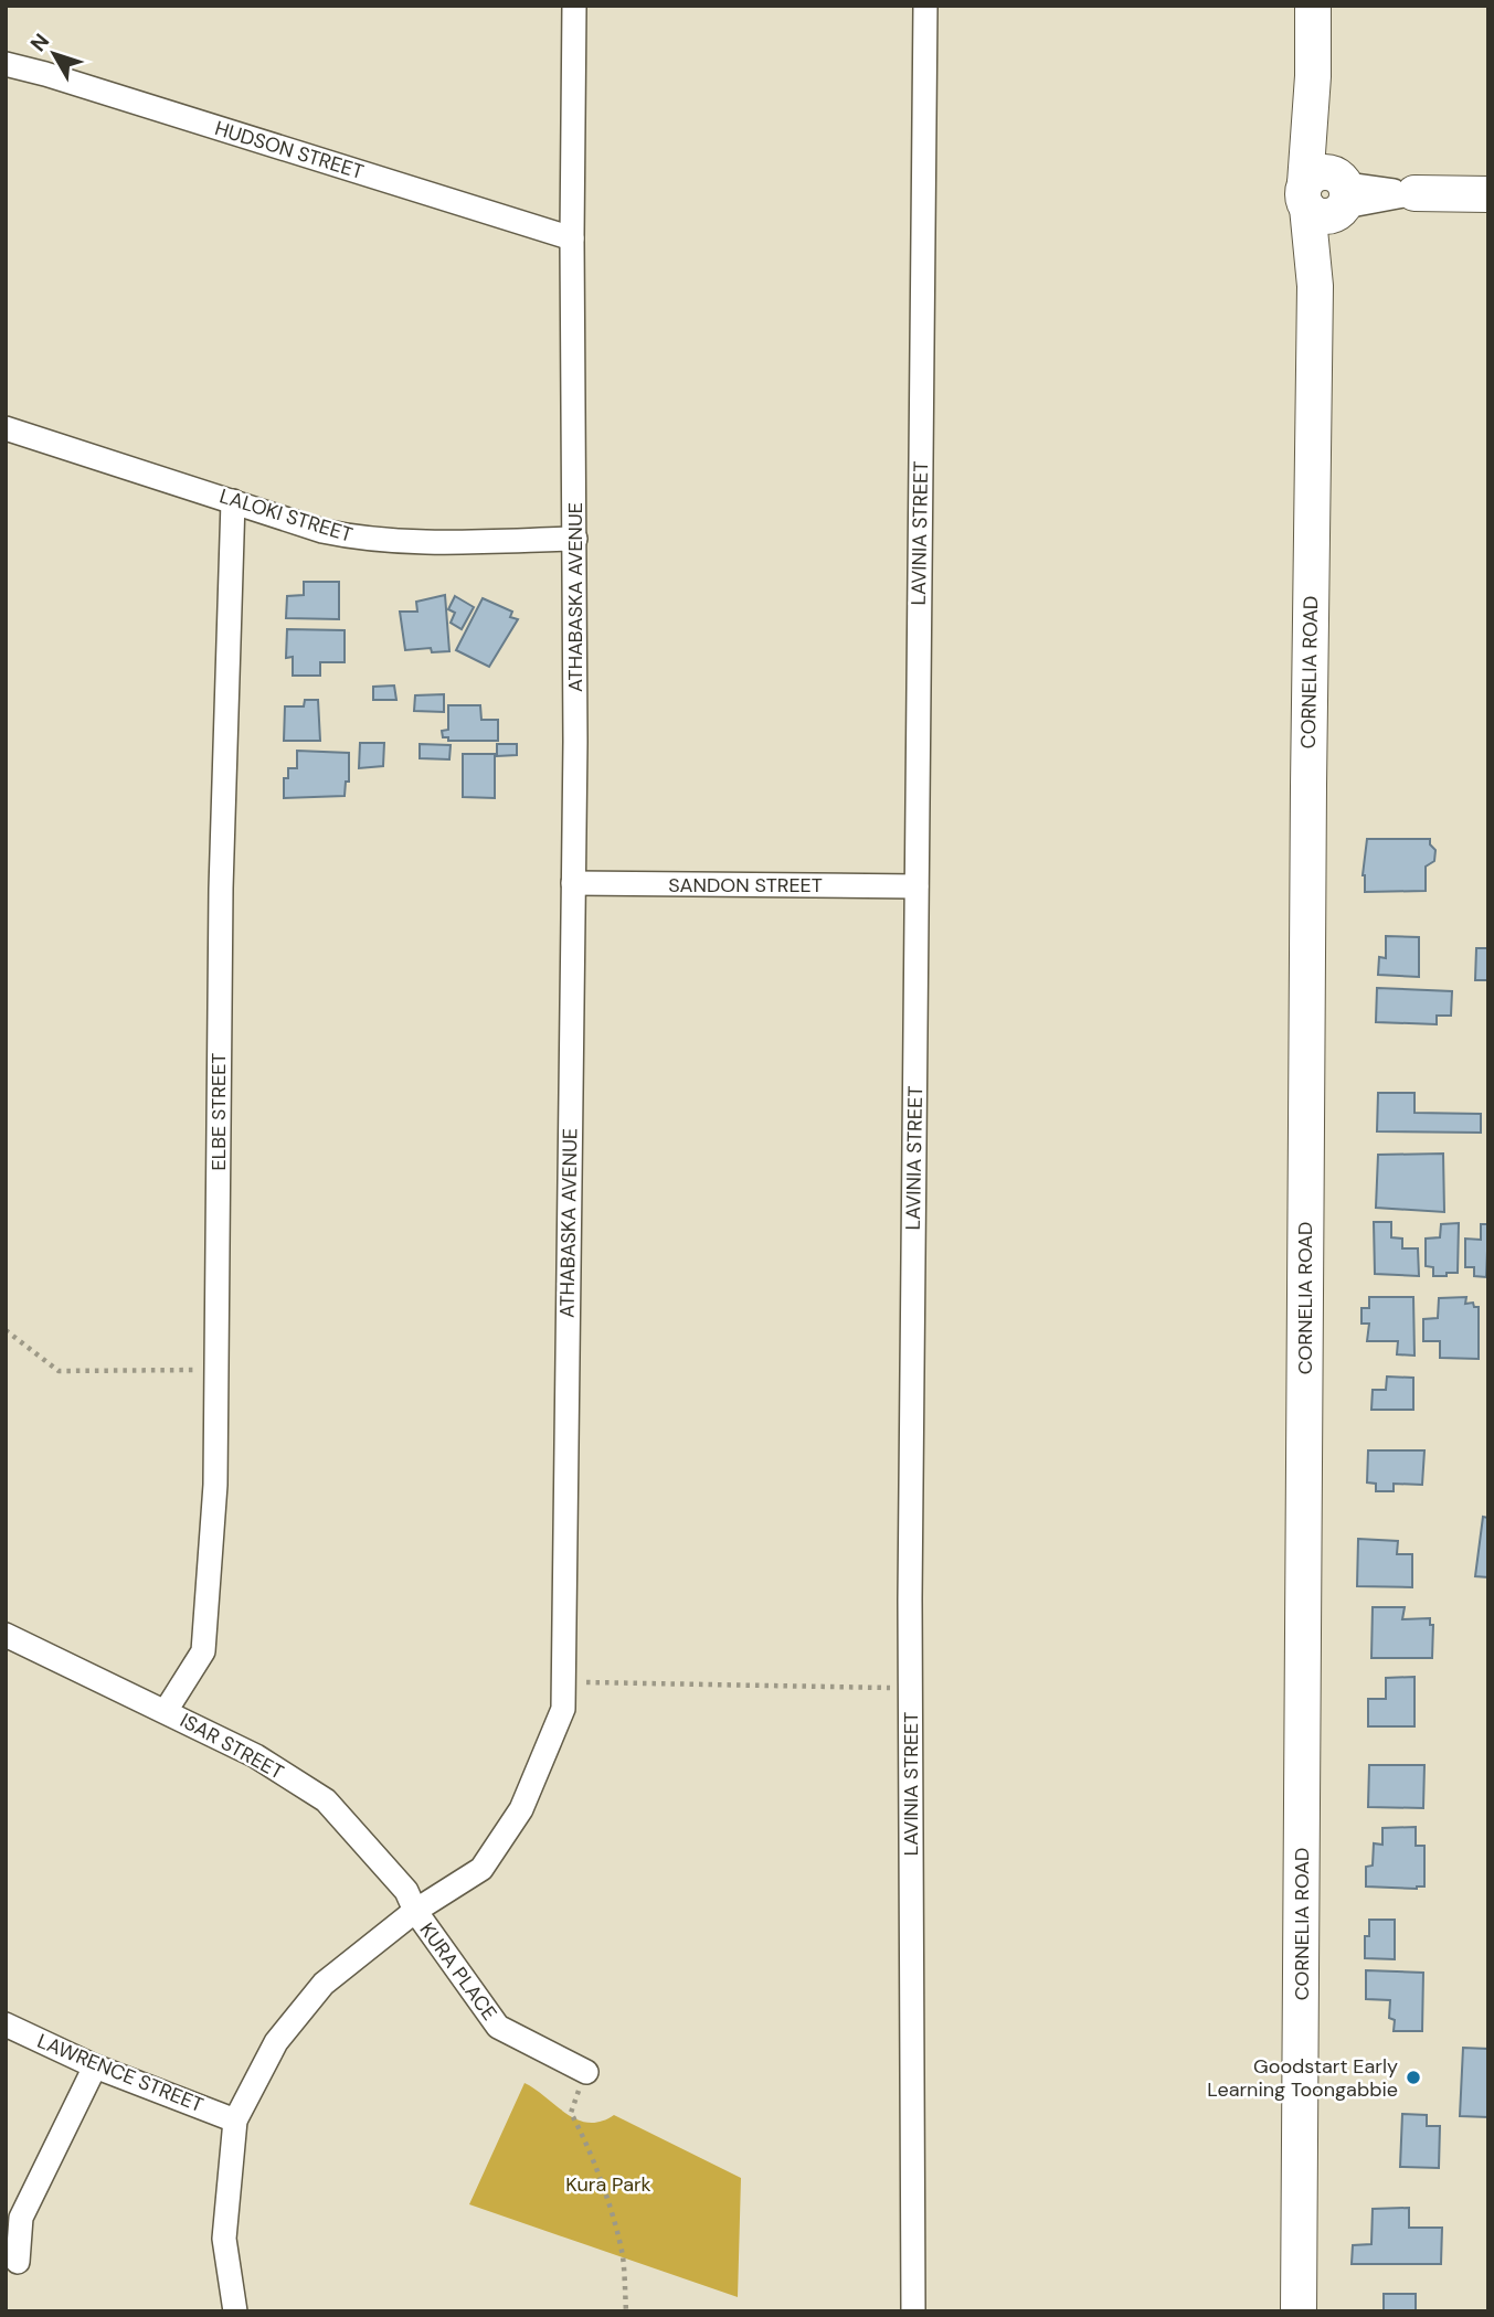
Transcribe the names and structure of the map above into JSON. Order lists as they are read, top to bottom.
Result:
{
  "streets": {
    "street": [
      "HUDSON STREET",
      "LALOKI STREET",
      "LAVINIA STREET",
      "ATHABASKA AVENUE",
      "CORNELIA ROAD",
      "SANDON STREET",
      "ELBE STREET",
      "ISAR STREET",
      "KURA PLACE",
      "LAWRENCE STREET"
    ]
  },
  "crossings": [
    ["HUDSON STREET", "ATHABASKA AVENUE"],
    ["LALOKI STREET", "ATHABASKA AVENUE"],
    ["LALOKI STREET", "ELBE STREET"],
    ["LAVINIA STREET", "SANDON STREET"],
    ["ATHABASKA AVENUE", "SANDON STREET"],
    ["ATHABASKA AVENUE", "ISAR STREET"],
    ["ATHABASKA AVENUE", "KURA PLACE"],
    ["ATHABASKA AVENUE", "LAWRENCE STREET"],
    ["ELBE STREET", "ISAR STREET"],
    ["ISAR STREET", "KURA PLACE"]
  ],
  "parks": ["Kura Park"],
  "places": ["Goodstart Early Learning Toongabbie"],
  "north": "top left"
}
